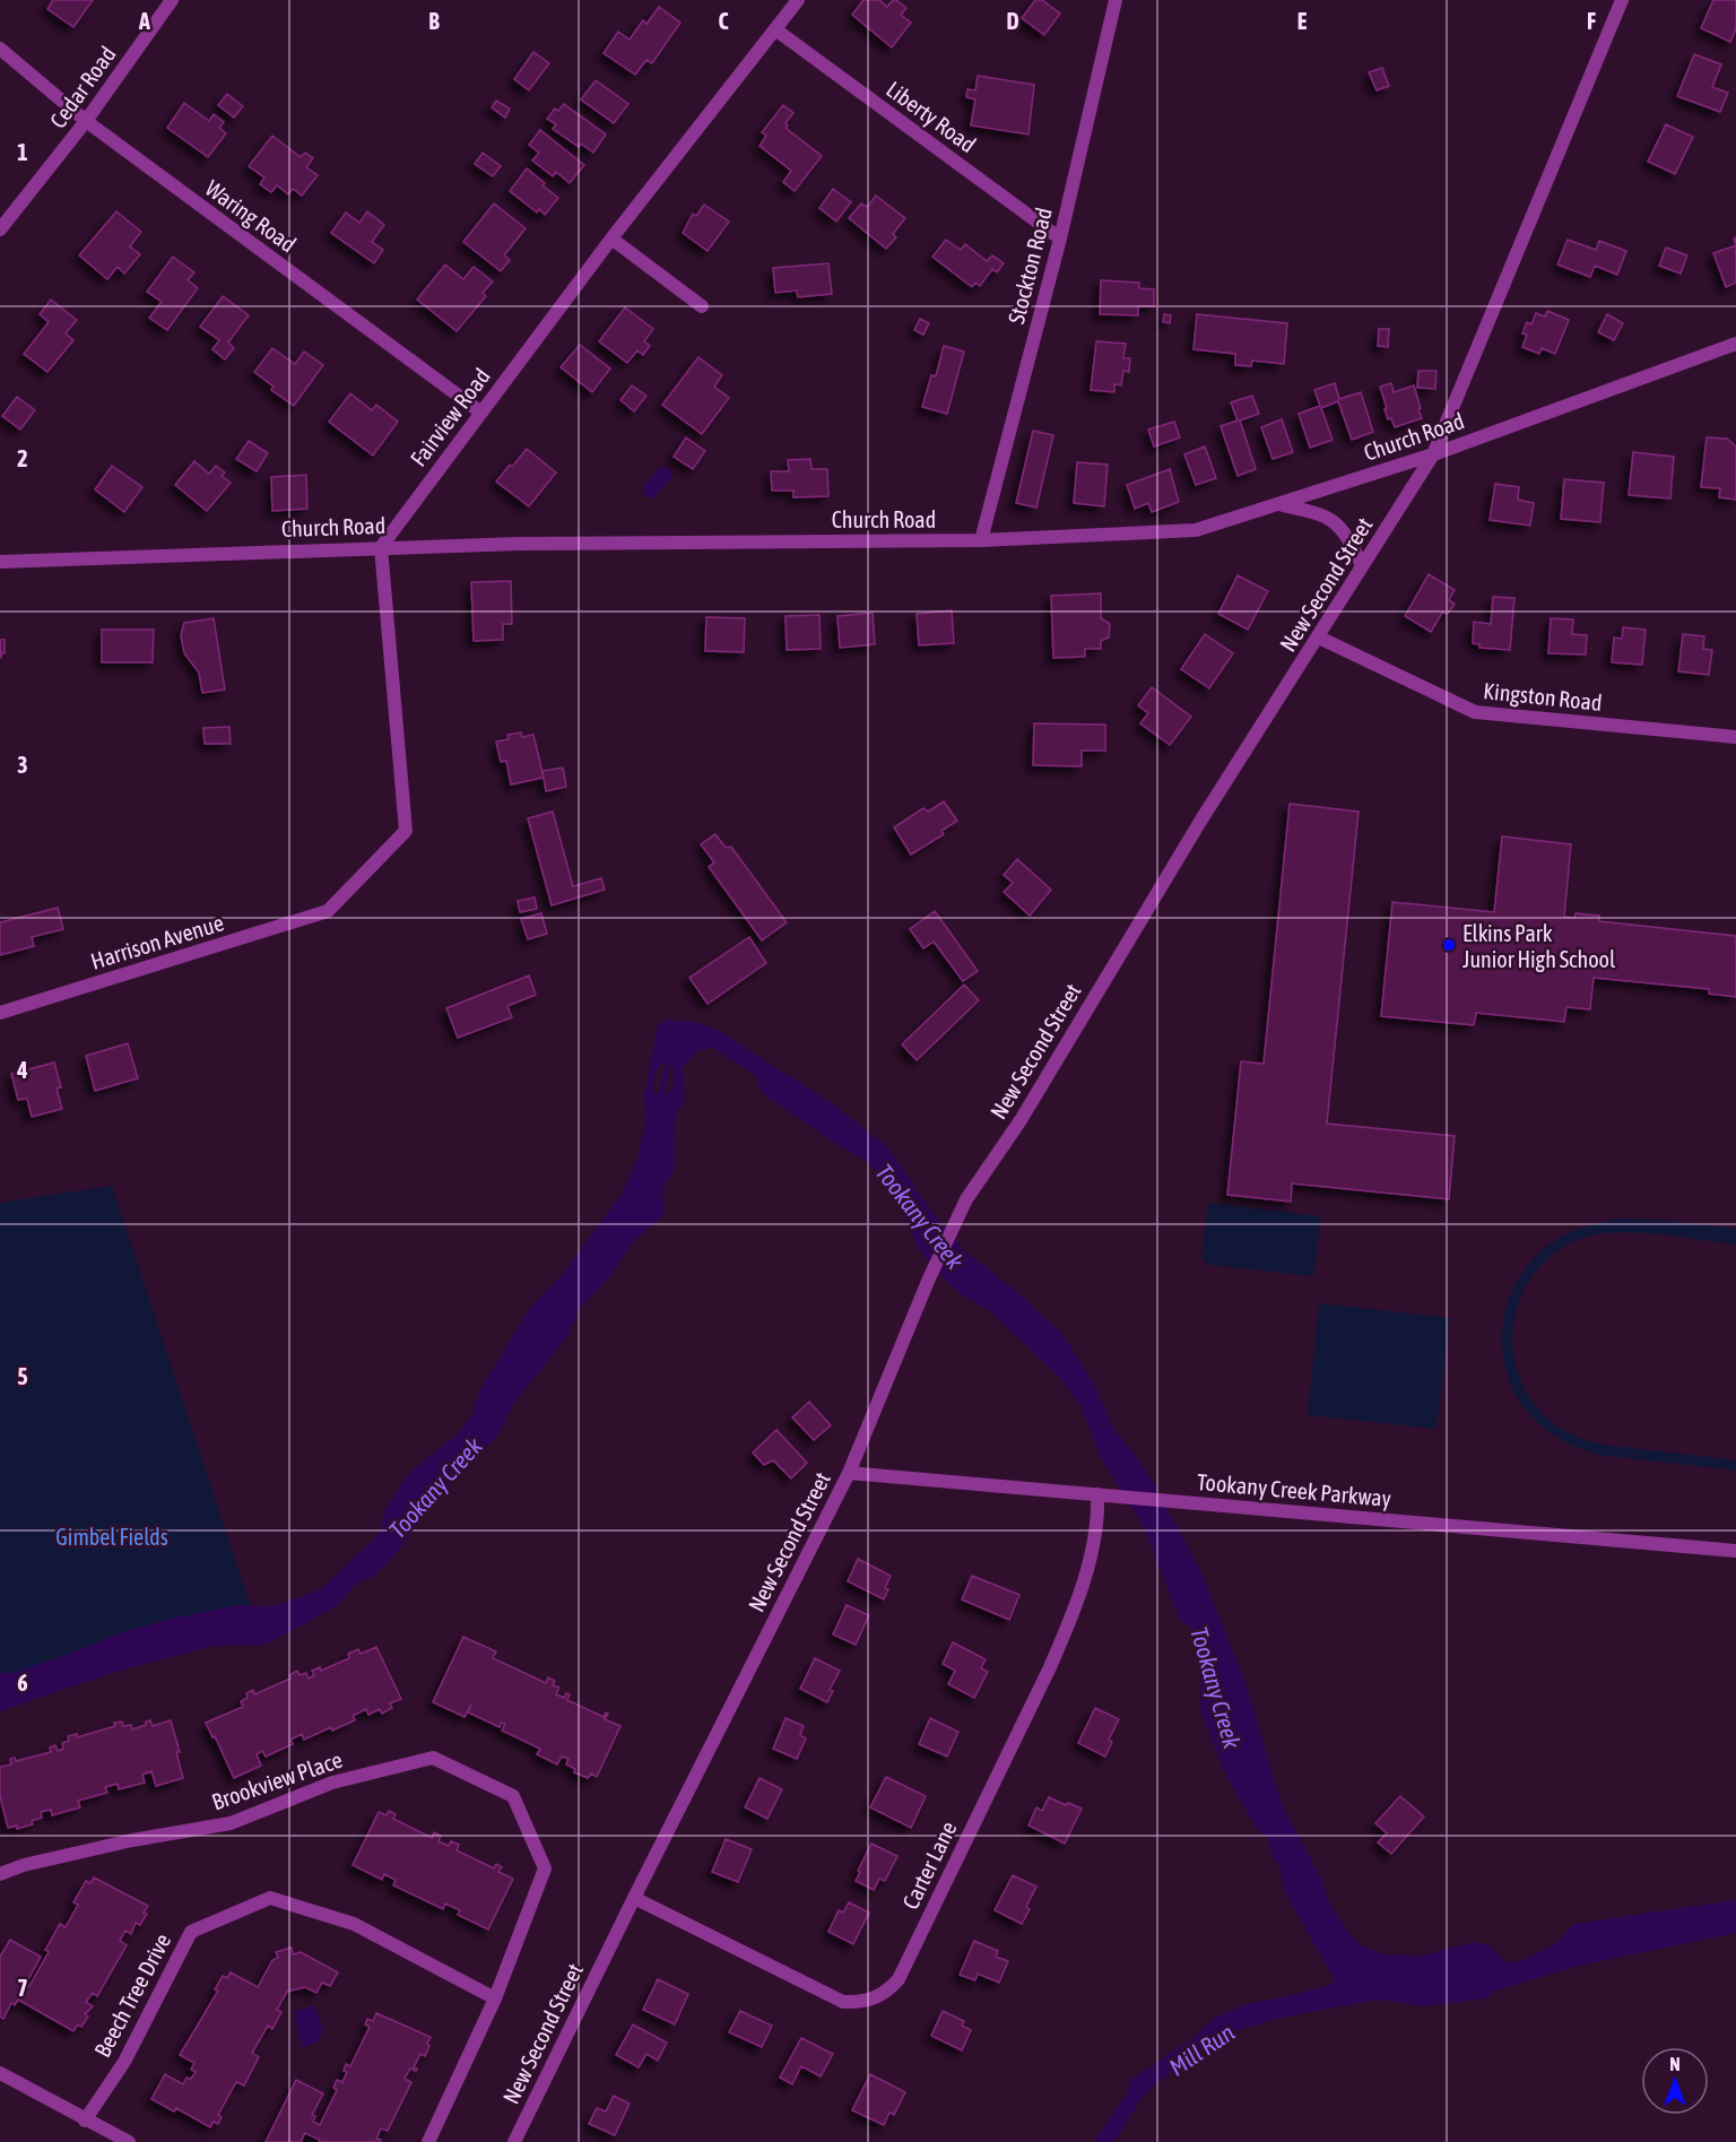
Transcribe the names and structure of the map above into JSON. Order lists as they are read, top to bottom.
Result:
{
  "streets": {
    "street": [
      "Cedar Road",
      "Liberty Road",
      "Waring Road",
      "Stockton Road",
      "Fairview Road",
      "Church Road",
      "New Second Street",
      "Kingston Road",
      "Harrison Avenue",
      "Tookany Creek Parkway",
      "Brookview Place",
      "Carter Lane",
      "Beech Tree Drive"
    ]
  },
  "crossings": [
    ["Cedar Road", "Waring Road"],
    ["Liberty Road", "Stockton Road"],
    ["Liberty Road", "Fairview Road"],
    ["Waring Road", "Fairview Road"],
    ["Stockton Road", "Church Road"],
    ["Fairview Road", "Church Road"],
    ["Fairview Road", "Harrison Avenue"],
    ["Church Road", "New Second Street"],
    ["Church Road", "Harrison Avenue"],
    ["New Second Street", "Kingston Road"],
    ["New Second Street", "Tookany Creek Parkway"],
    ["New Second Street", "Carter Lane"],
    ["Tookany Creek Parkway", "Carter Lane"],
    ["Brookview Place", "Beech Tree Drive"]
  ],
  "water": ["Tookany Creek", "Mill Run"],
  "parks": ["Gimbel Fields"],
  "places": ["Elkins Park Junior High School"],
  "north": "top",
  "grid": {
    "columns": [
      "A",
      "B",
      "C",
      "D",
      "E",
      "F"
    ],
    "rows": [
      "1",
      "2",
      "3",
      "4",
      "5",
      "6",
      "7"
    ]
  }
}
